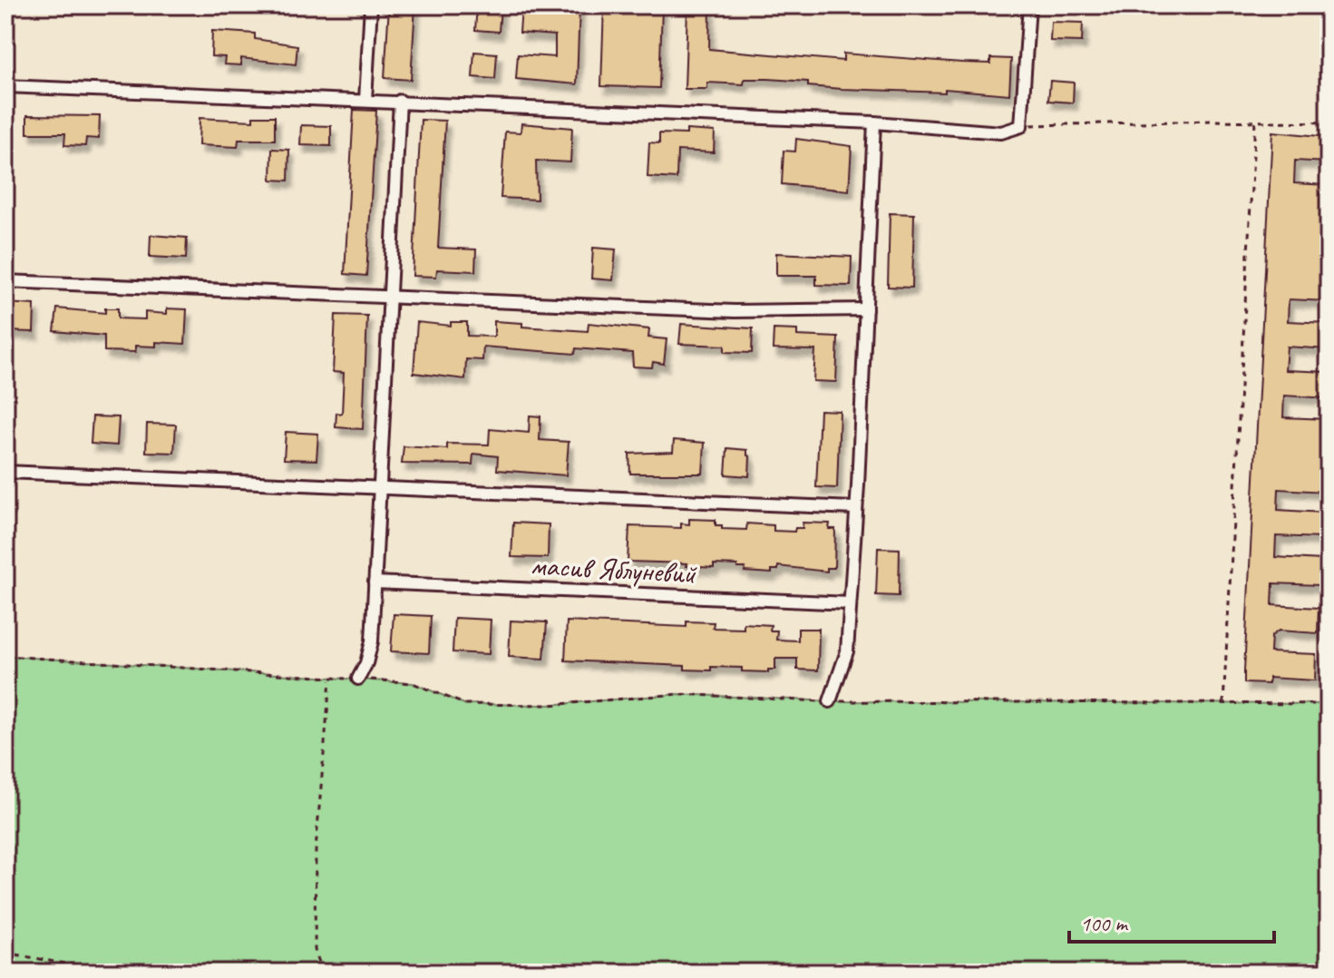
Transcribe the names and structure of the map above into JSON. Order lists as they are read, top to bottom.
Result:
{
  "streets": {
    "street": ["масив Яблуневий"]
  },
  "scale_bar": "100 m"
}
